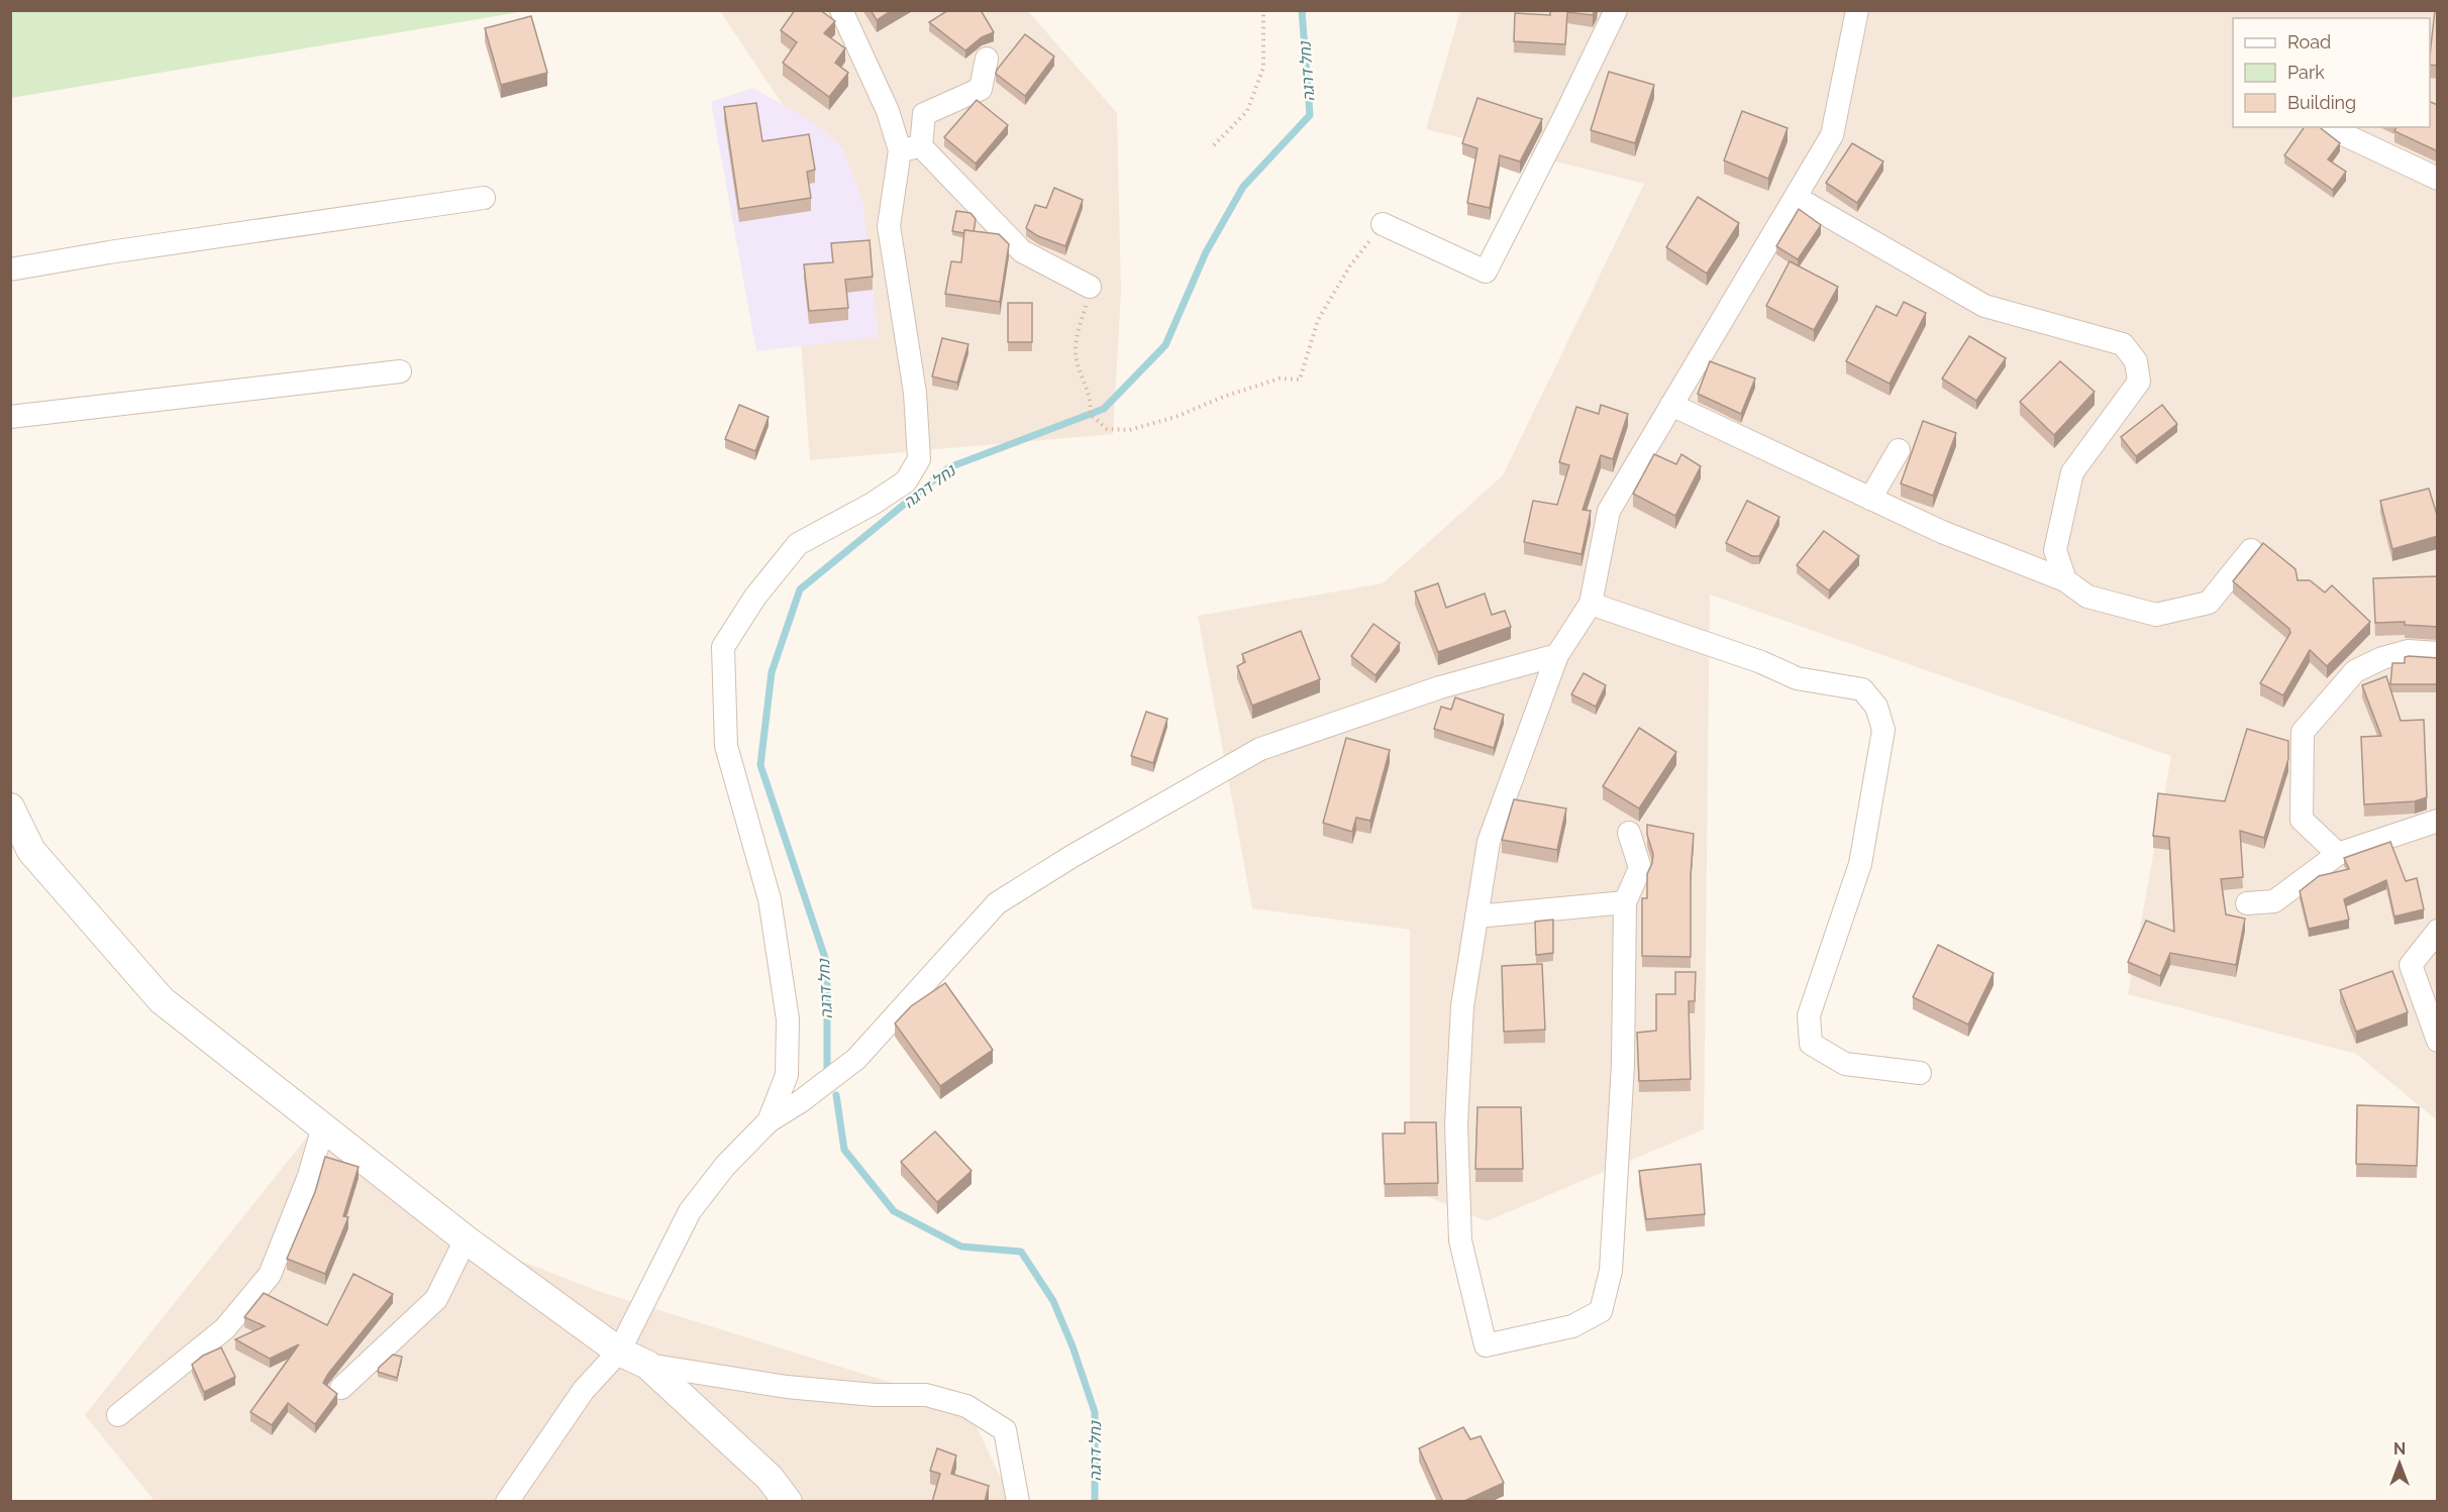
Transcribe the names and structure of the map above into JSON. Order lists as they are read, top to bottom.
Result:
{
  "water": ["נחל דרגה"],
  "legend": ["Road", "Park", "Building"],
  "north": "top"
}
